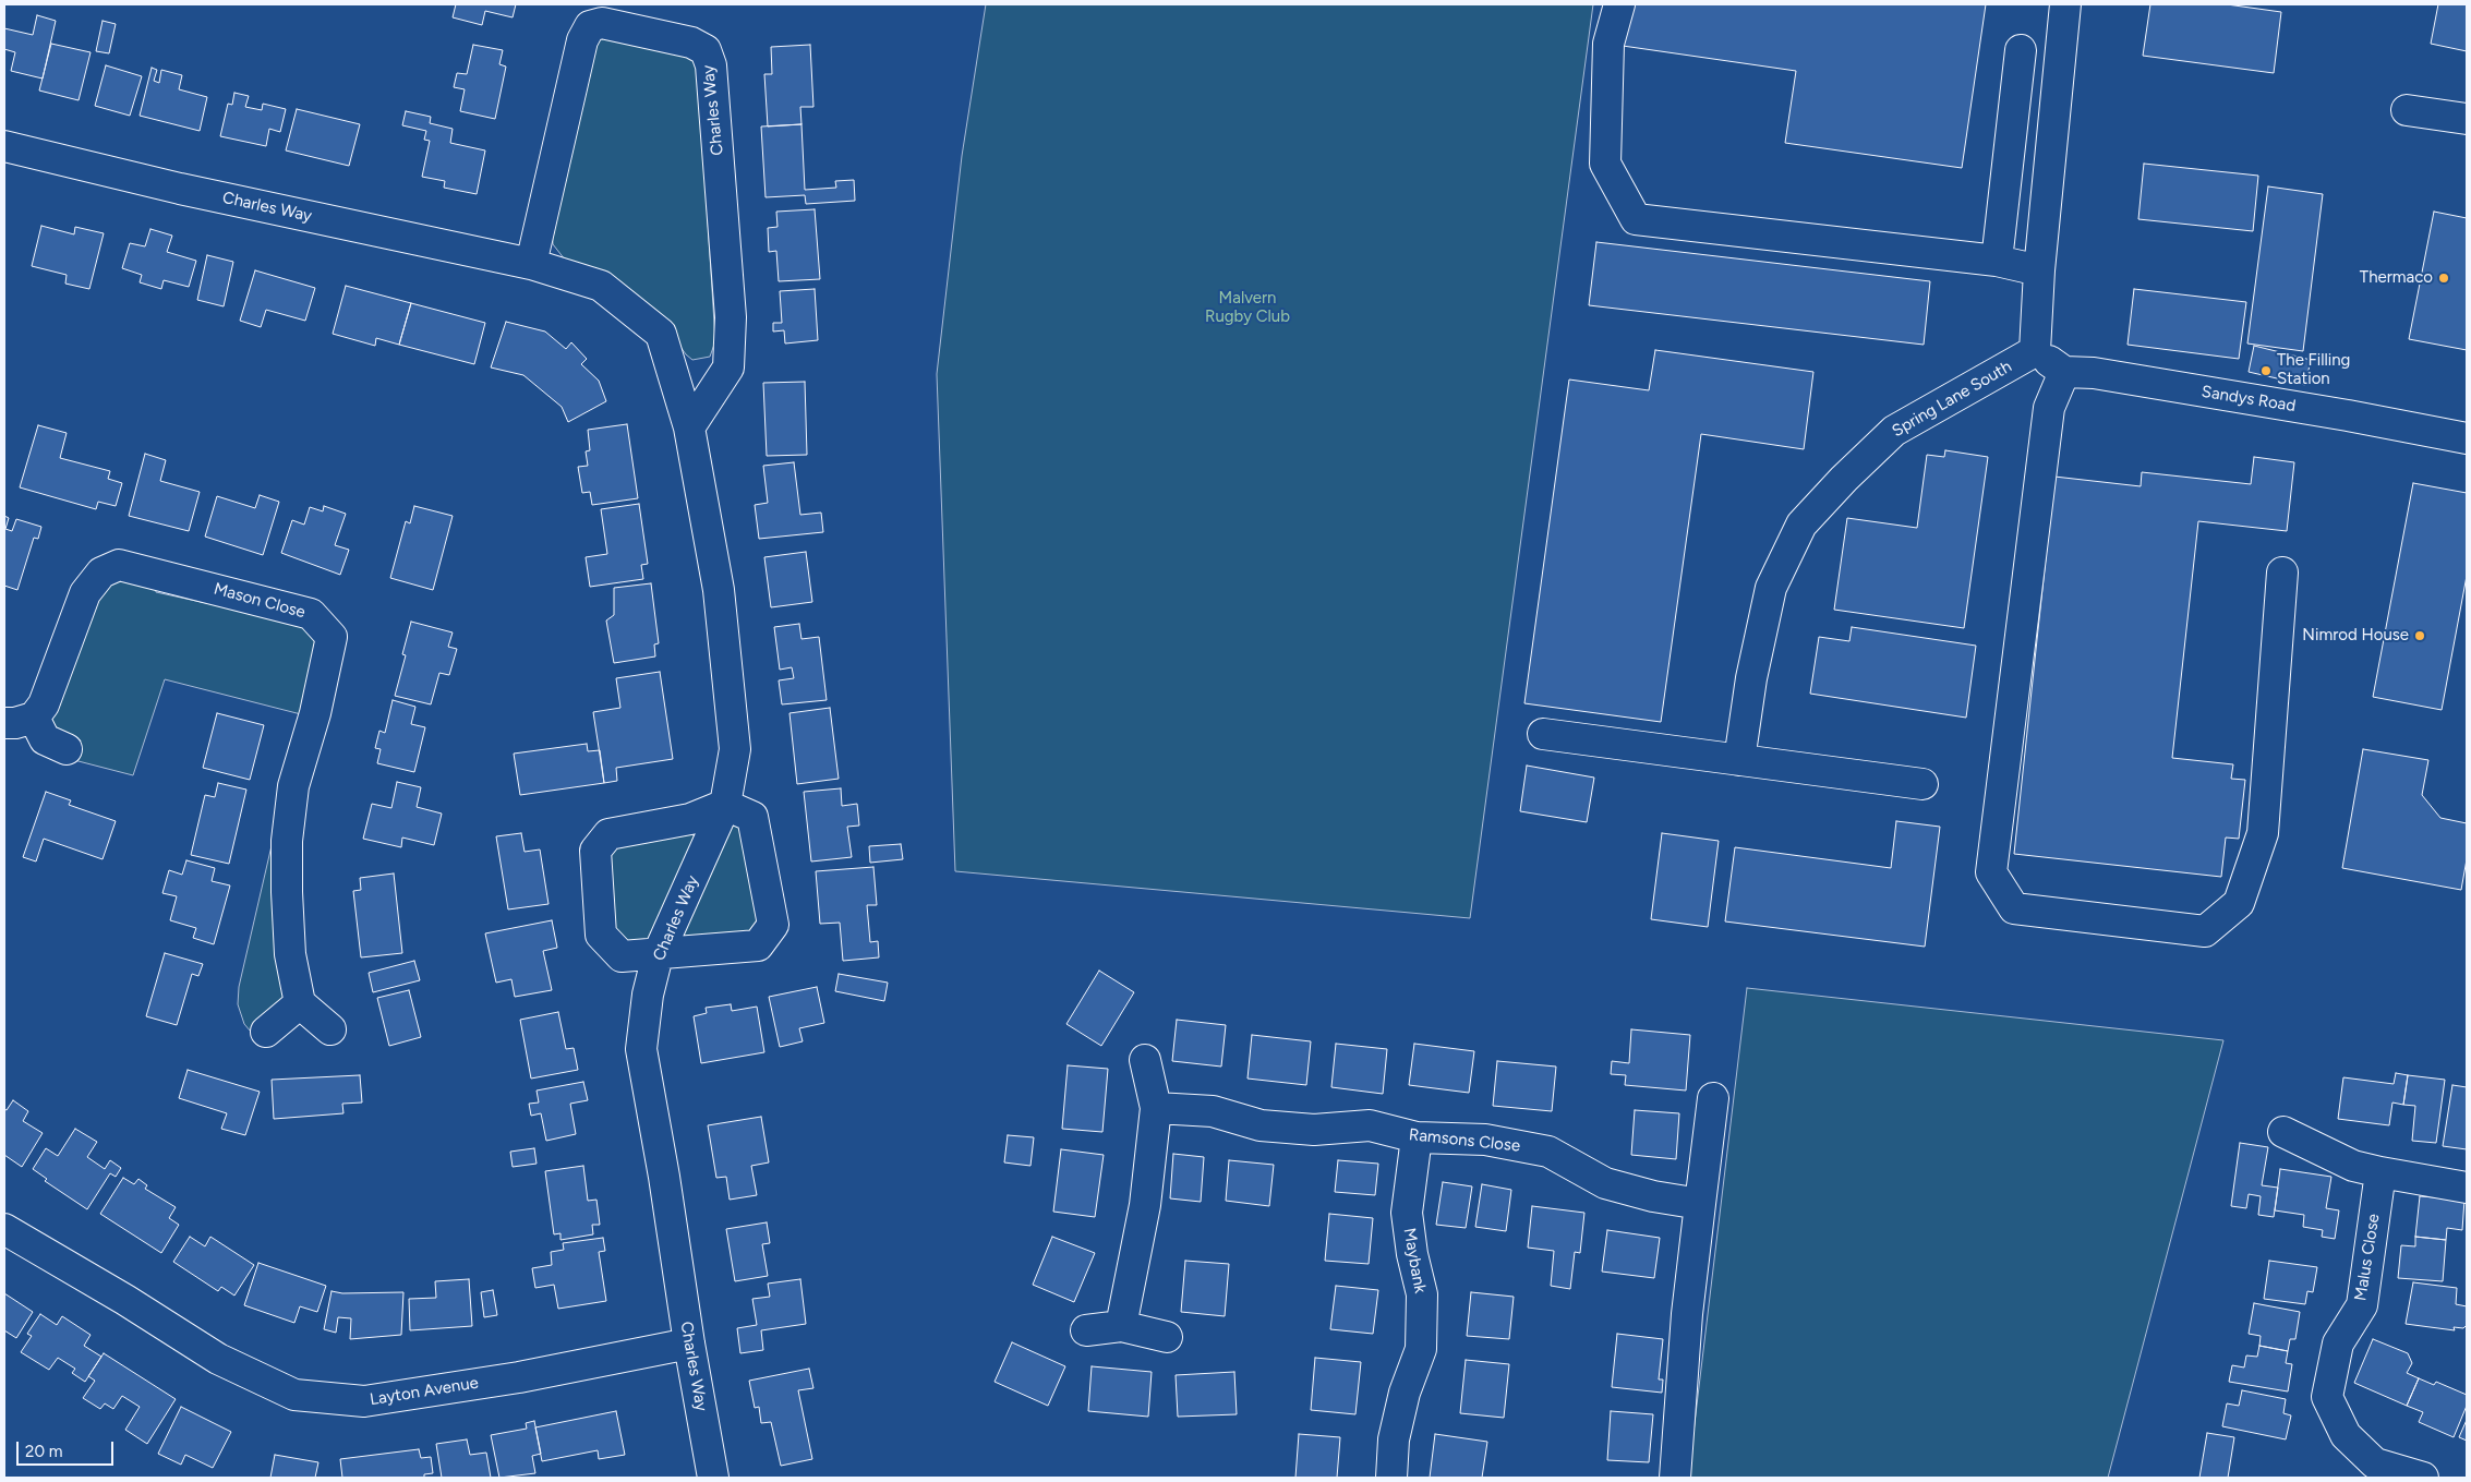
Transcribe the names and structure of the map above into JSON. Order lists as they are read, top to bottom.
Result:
{
  "streets": {
    "street": [
      "Charles Way",
      "Spring Lane South",
      "Sandys Road",
      "Mason Close",
      "Ramsons Close",
      "Malus Close",
      "Maybank",
      "Layton Avenue"
    ]
  },
  "crossings": [
    ["Charles Way", "Layton Avenue"],
    ["Ramsons Close", "Maybank"]
  ],
  "parks": ["Malvern Rugby Club"],
  "places": ["Thermaco", "The Filling Station", "Nimrod House"],
  "scale_bar": "20 m"
}
